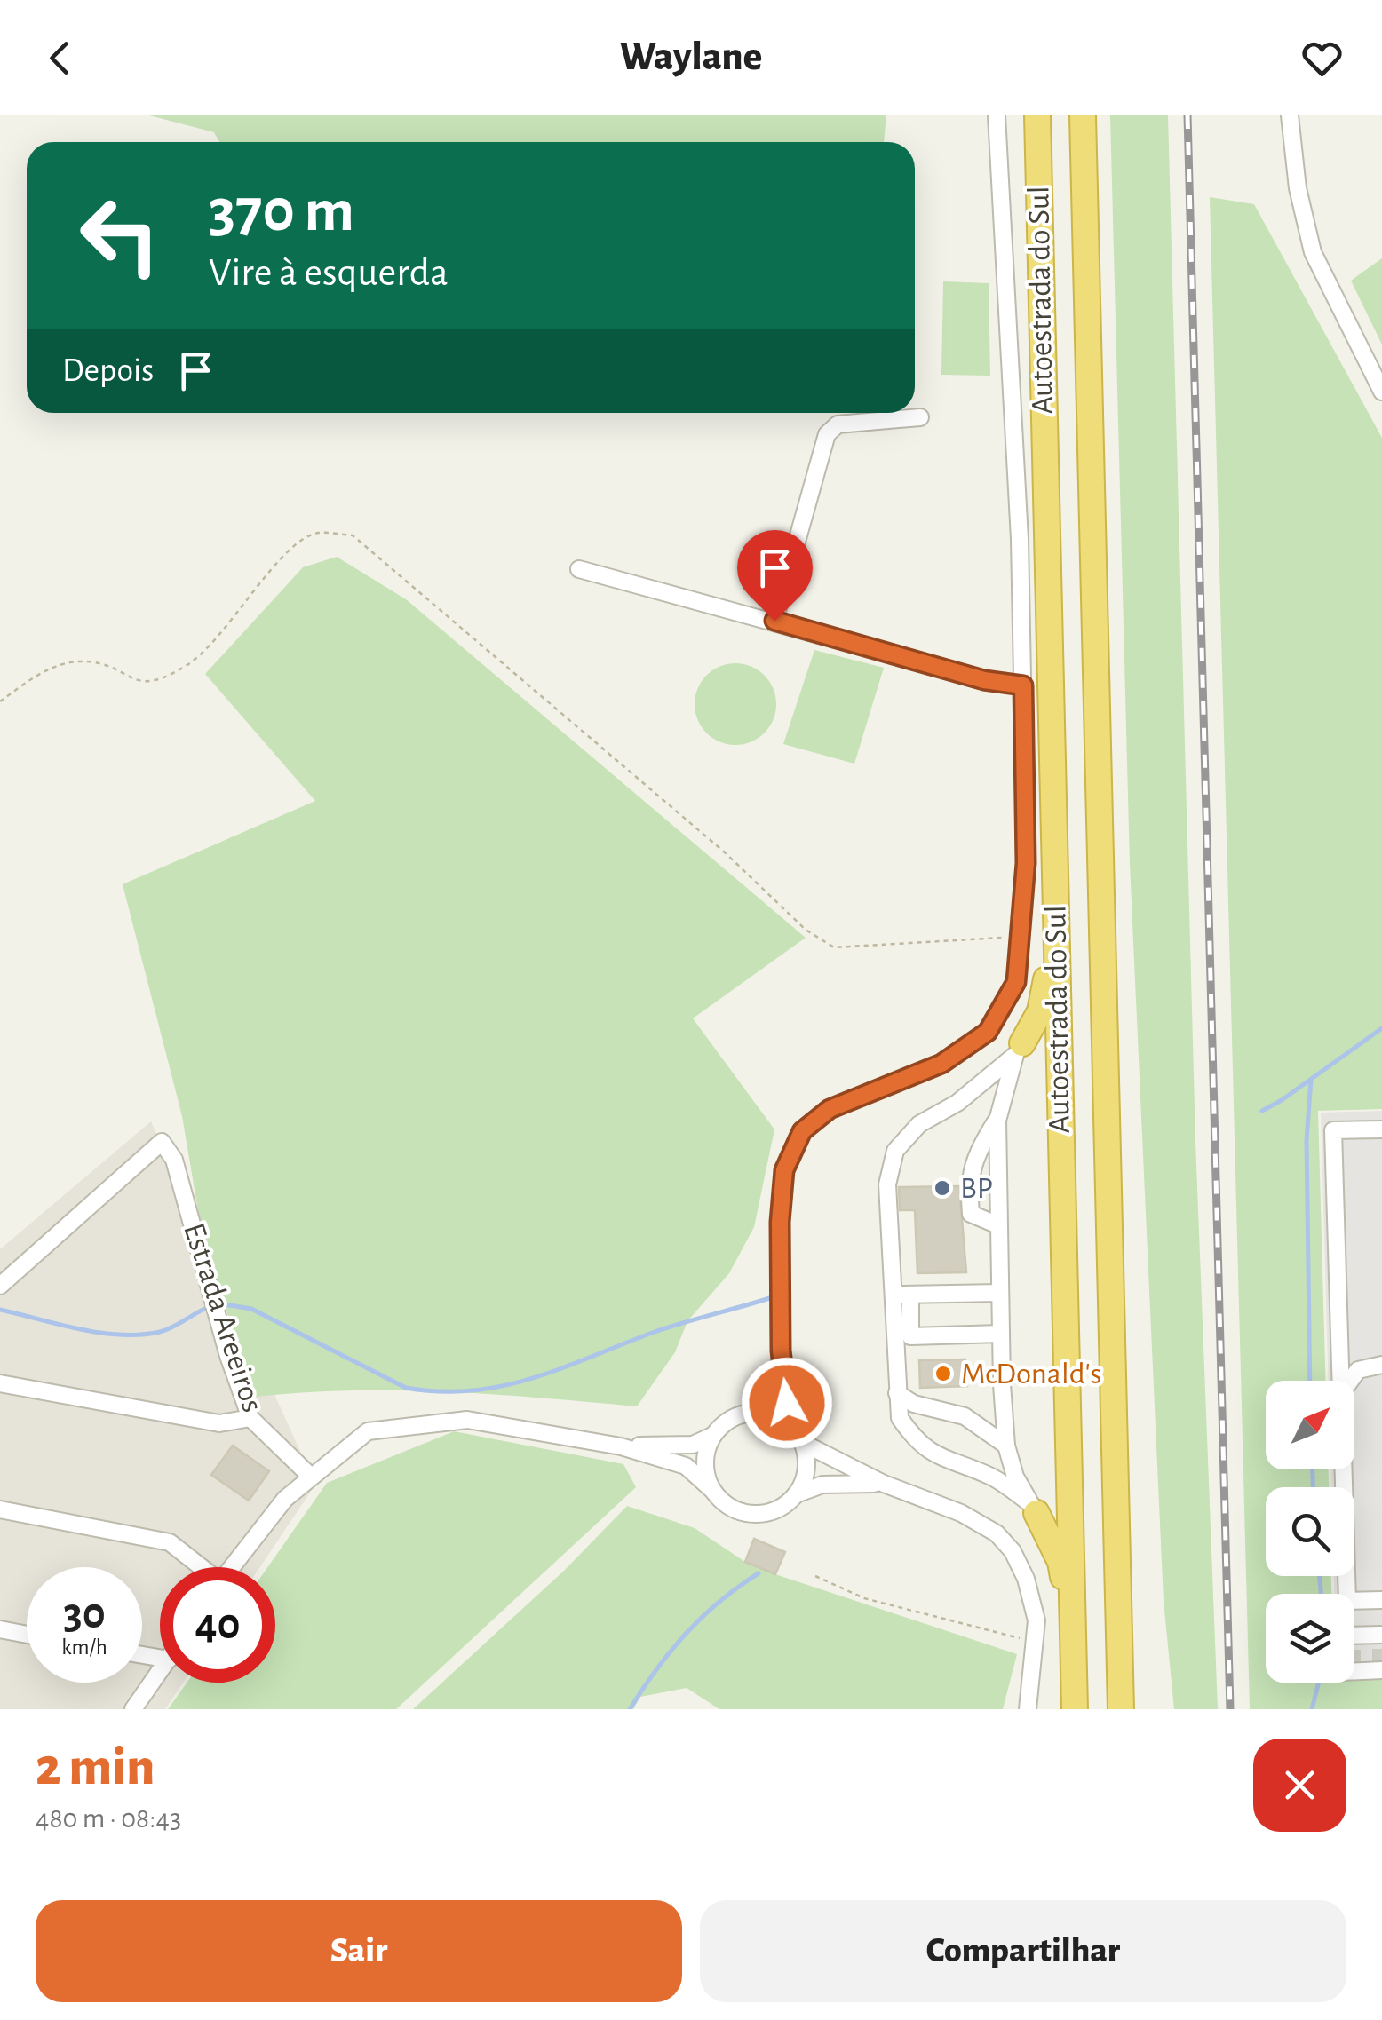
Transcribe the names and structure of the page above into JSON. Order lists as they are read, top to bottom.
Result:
{
  "streets": {
    "highway": ["Autoestrada do Sul"],
    "street": ["Estrada Areeiros"]
  },
  "places": ["BP", "McDonald's"],
  "north": "top right",
  "page": {
    "header": "Waylane",
    "turn": ["370 m", "Vire à esquerda"],
    "then": "Depois",
    "speed": "30 km/h",
    "limit": "40",
    "heading": ["2 min", "480 m · 08:43"],
    "buttons": ["Sair", "Compartilhar"]
  }
}
